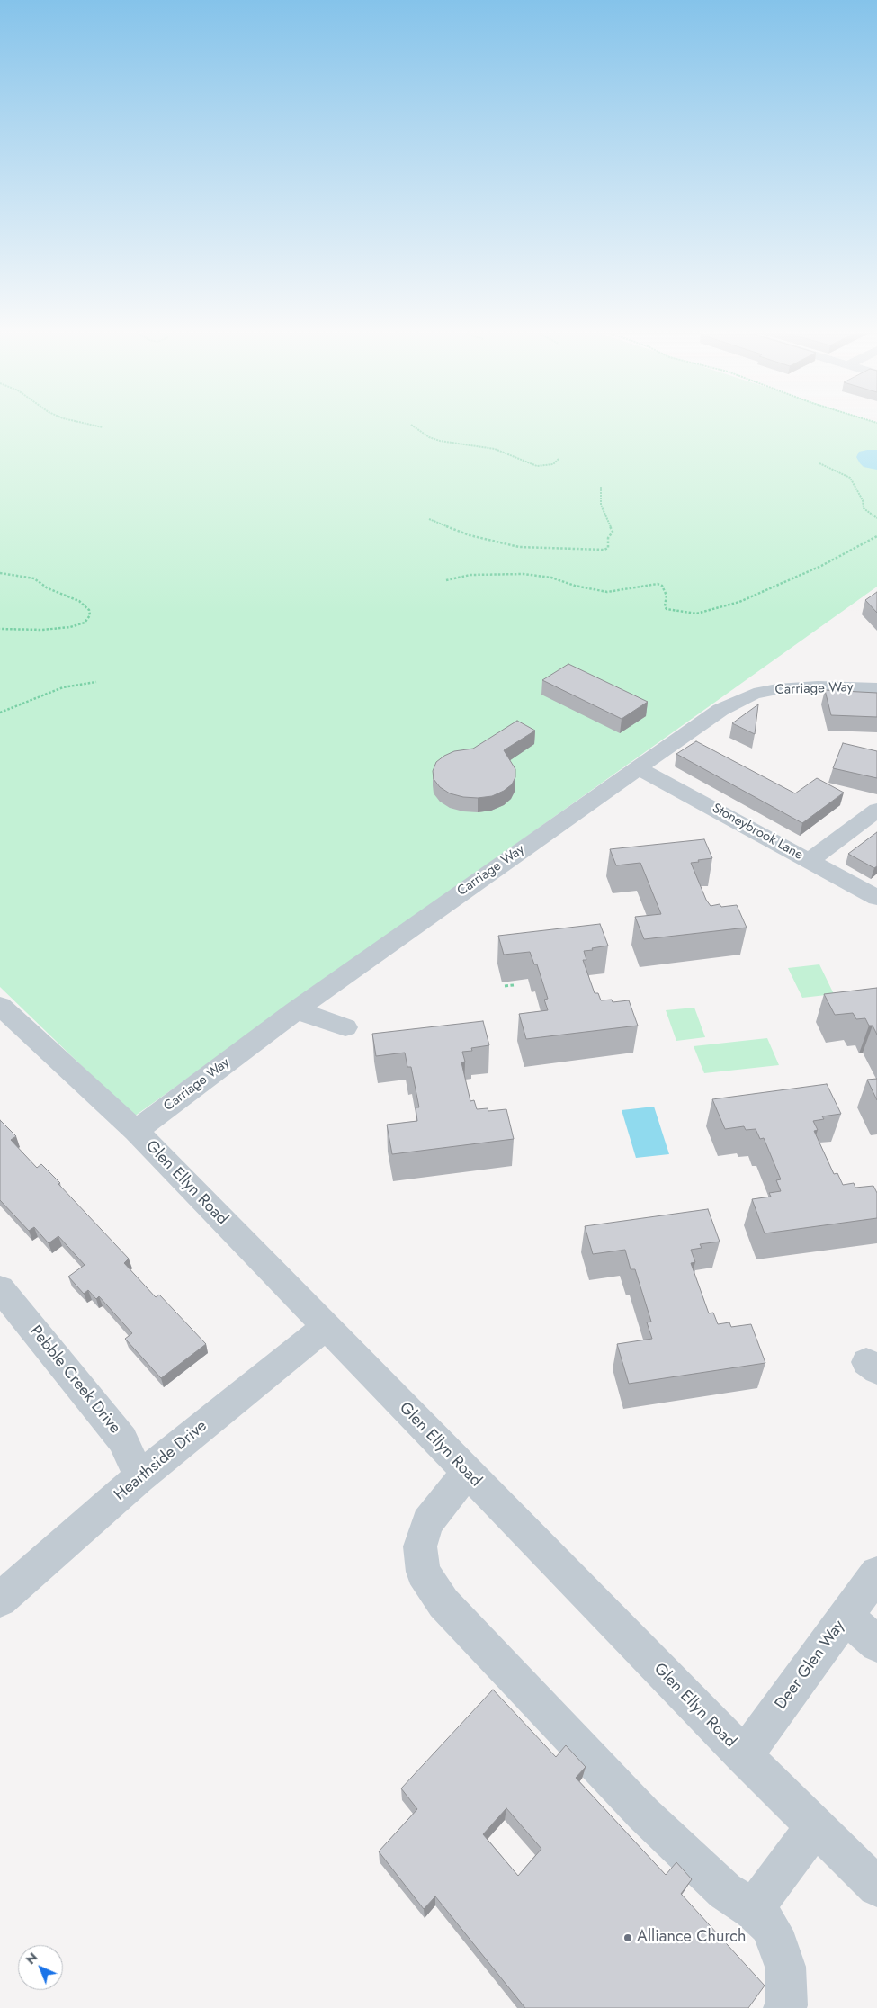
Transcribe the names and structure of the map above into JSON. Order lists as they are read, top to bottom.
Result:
{
  "streets": {
    "street": [
      "Carriage Way",
      "Stoneybrook Lane",
      "Glen Ellyn Road",
      "Pebble Creek Drive",
      "Hearthside Drive",
      "Deer Glen Way"
    ]
  },
  "crossings": [
    ["Carriage Way", "Stoneybrook Lane"],
    ["Carriage Way", "Glen Ellyn Road"],
    ["Glen Ellyn Road", "Hearthside Drive"],
    ["Glen Ellyn Road", "Deer Glen Way"],
    ["Pebble Creek Drive", "Hearthside Drive"]
  ],
  "places": ["Alliance Church"],
  "north": "top left"
}
